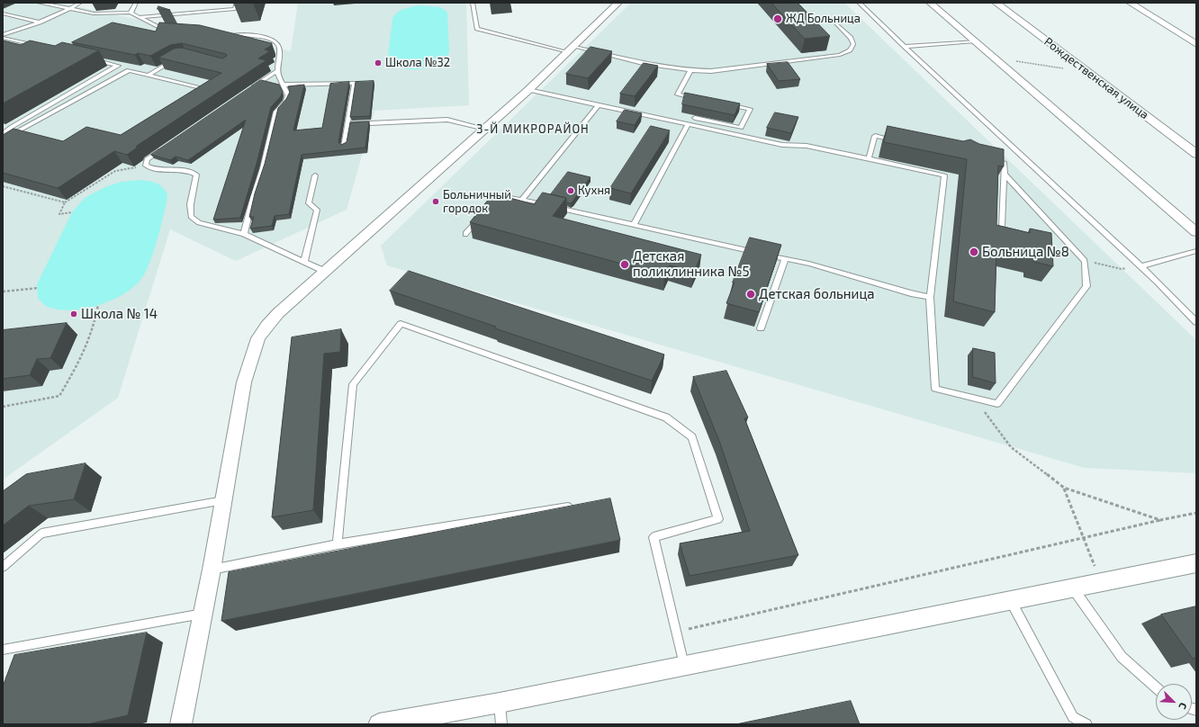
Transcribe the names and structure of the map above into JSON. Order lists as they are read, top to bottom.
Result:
{
  "streets": {
    "street": ["Рождественская улица"]
  },
  "districts": ["3-Й МИКРОРАЙОН"],
  "places": [
    "ЖД Больница",
    "Школа №32",
    "Кухня",
    "Больничный городок",
    "Больница №8",
    "Детская поликлинника №5",
    "Детская больница",
    "Школа № 14"
  ],
  "north": "bottom right"
}
